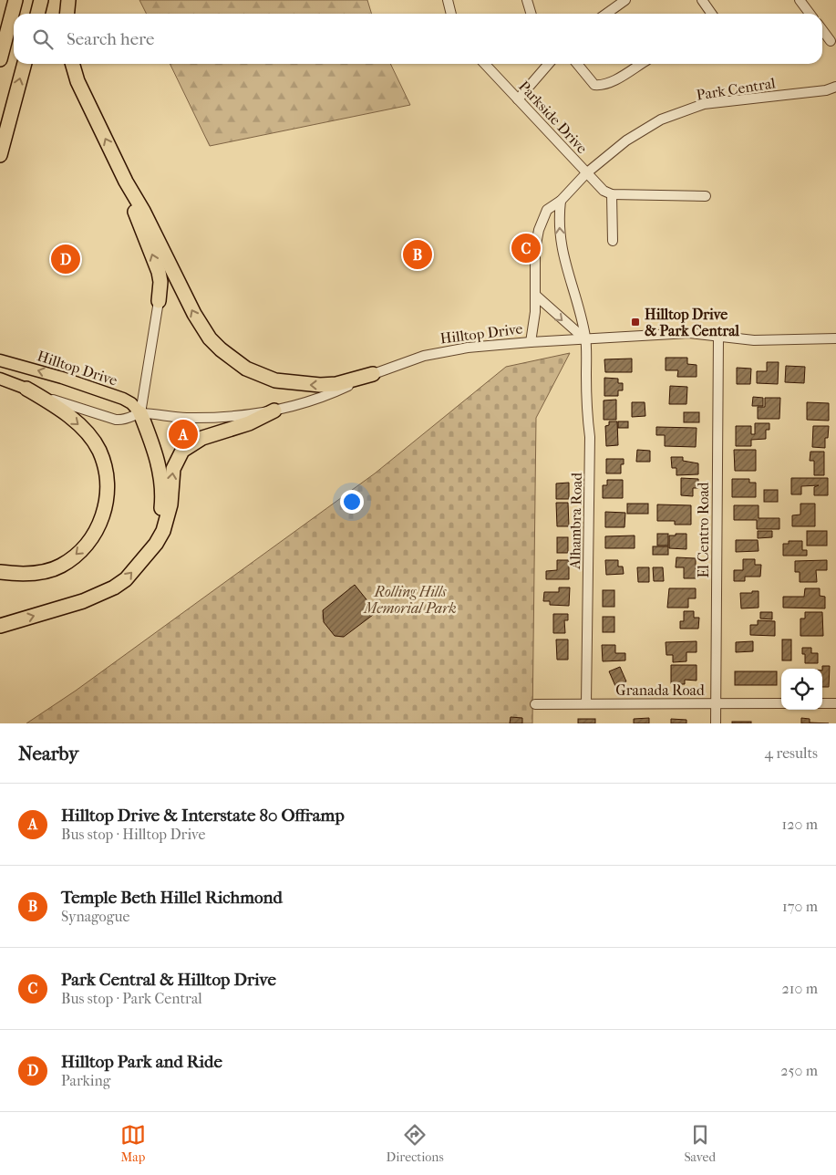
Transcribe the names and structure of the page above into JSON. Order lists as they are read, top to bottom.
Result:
{
  "streets": {
    "main road": ["Hilltop Drive"],
    "street": [
      "Park Central",
      "Parkside Drive",
      "Alhambra Road",
      "El Centro Road",
      "Granada Road"
    ]
  },
  "crossings": [
    ["Park Central", "Parkside Drive"],
    ["Park Central", "Hilltop Drive"],
    ["Hilltop Drive", "Alhambra Road"],
    ["Hilltop Drive", "El Centro Road"],
    ["Alhambra Road", "Granada Road"],
    ["El Centro Road", "Granada Road"]
  ],
  "parks": ["Rolling Hills Memorial Park"],
  "places": {
    "transit": ["Hilltop Drive & Park Central"]
  },
  "page": {
    "search": "Search here",
    "pins": [
      "C",
      "B",
      "D",
      "A"
    ],
    "heading": ["Nearby", "4 results"],
    "list": [
      {
        "mark": "A",
        "name": "Hilltop Drive & Interstate 80 Offramp",
        "note": "Bus stop · Hilltop Drive",
        "value": "120 m"
      },
      {
        "mark": "B",
        "name": "Temple Beth Hillel Richmond",
        "note": "Synagogue",
        "value": "170 m"
      },
      {
        "mark": "C",
        "name": "Park Central & Hilltop Drive",
        "note": "Bus stop · Park Central",
        "value": "210 m"
      },
      {
        "mark": "D",
        "name": "Hilltop Park and Ride",
        "note": "Parking",
        "value": "250 m"
      }
    ],
    "nav": ["Map", "Directions", "Saved"]
  }
}
